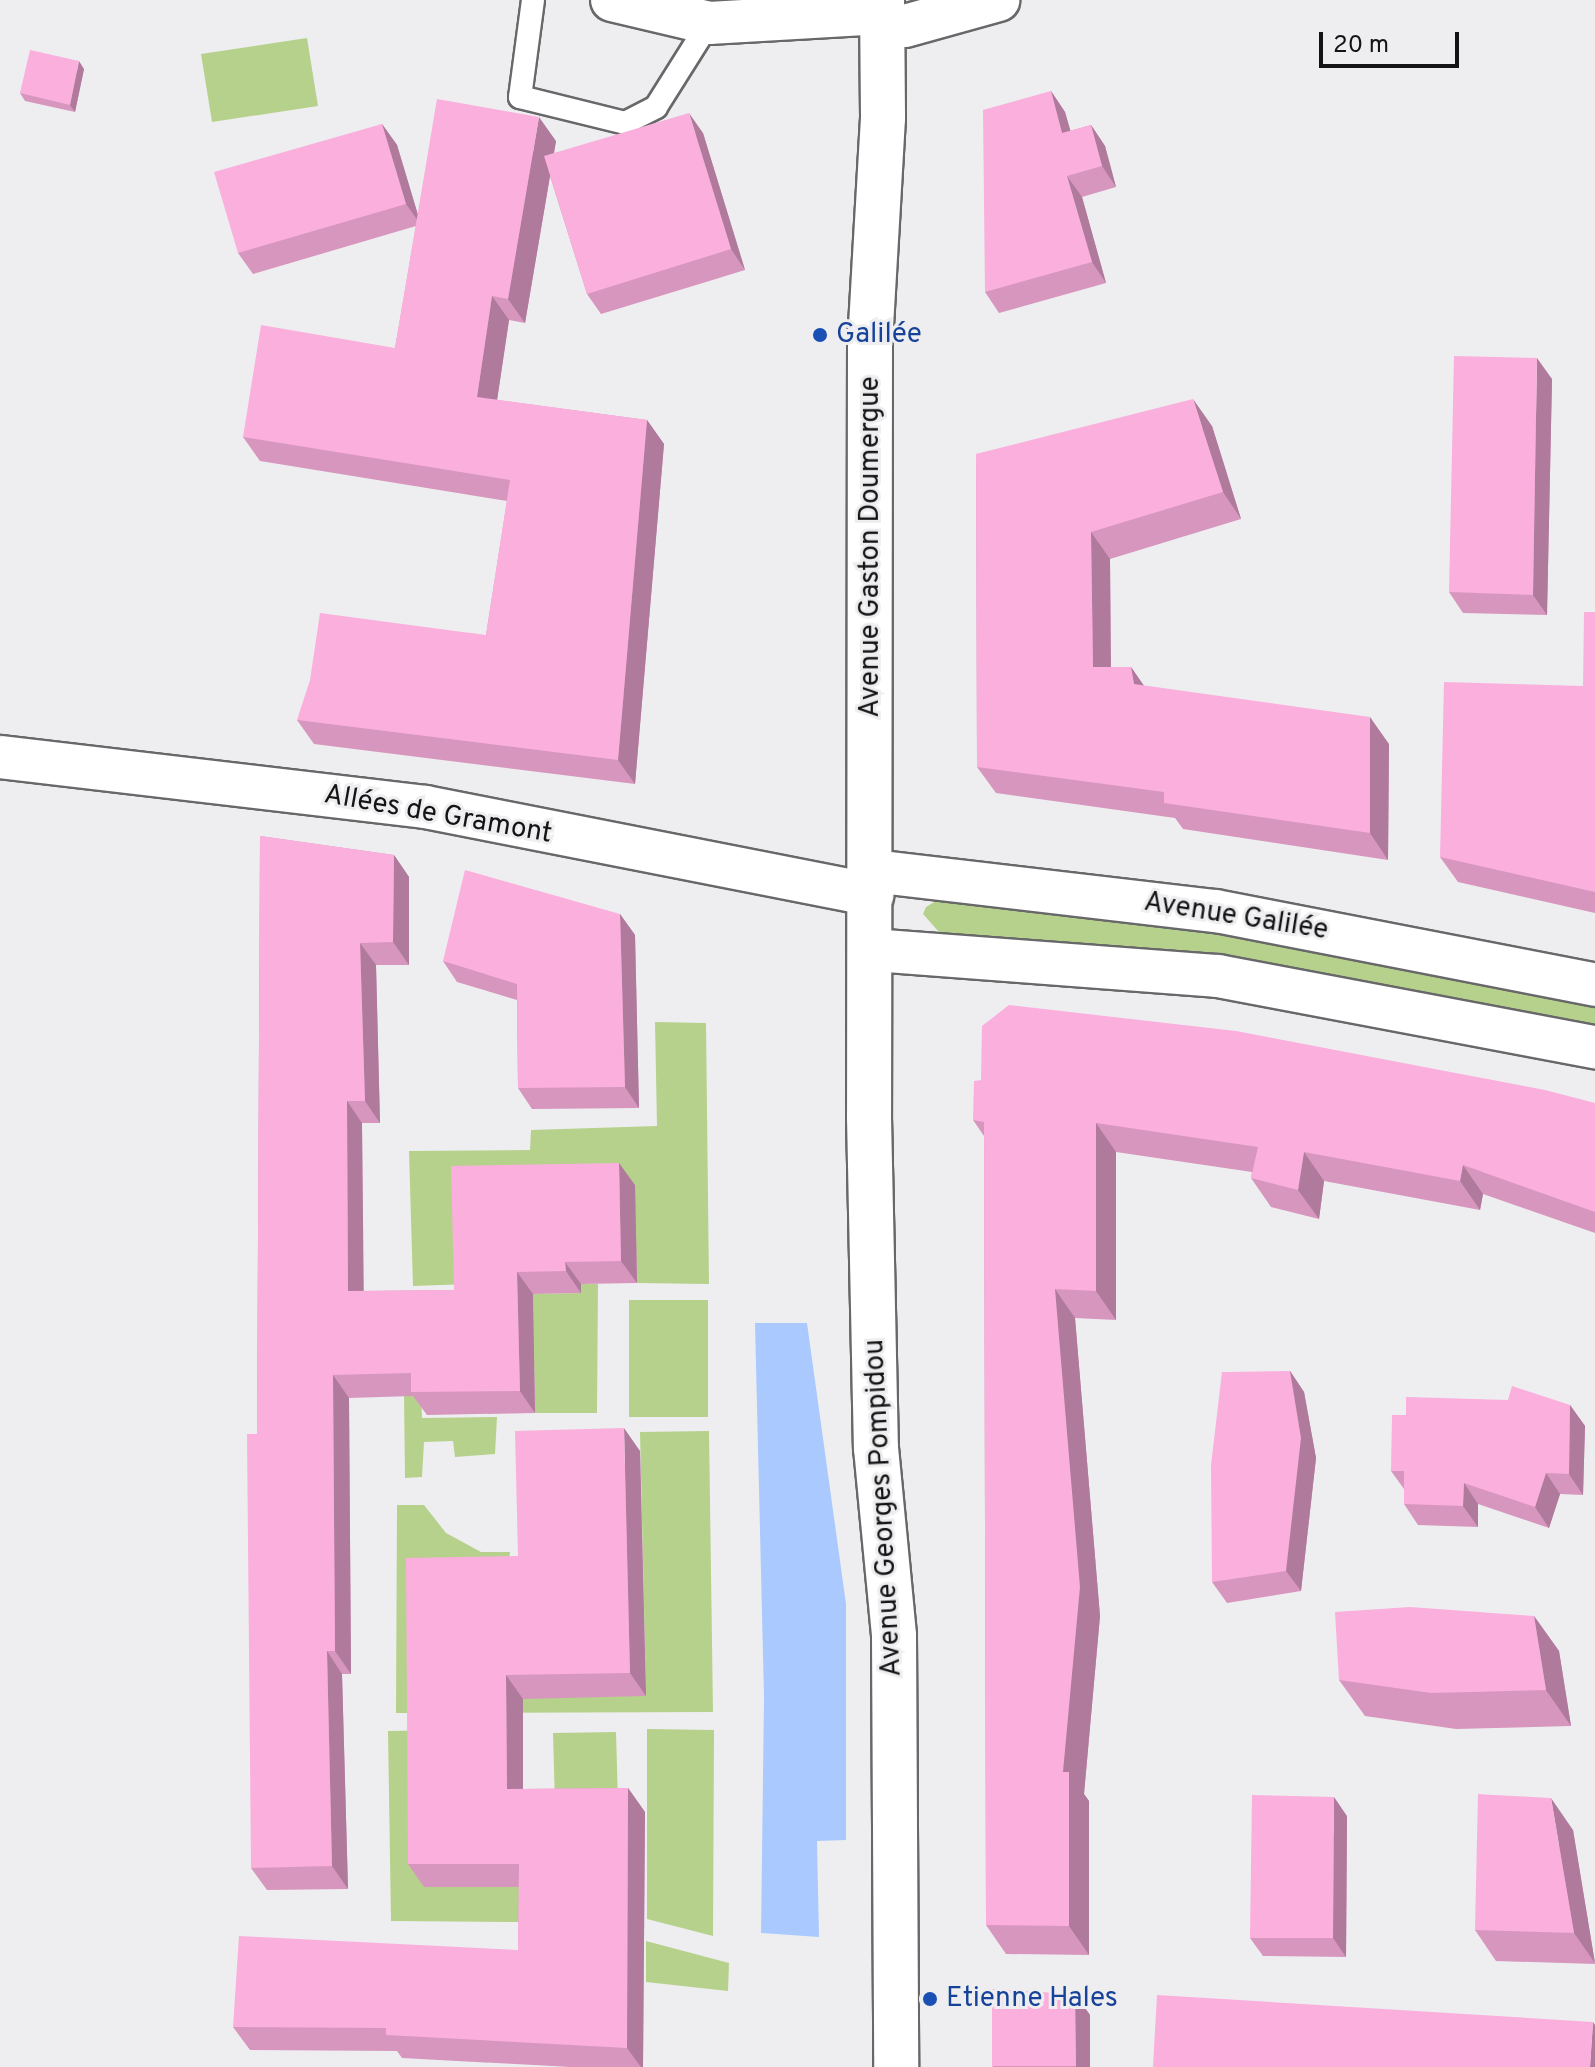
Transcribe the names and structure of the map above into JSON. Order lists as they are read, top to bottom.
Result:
{
  "streets": {
    "main road": ["Avenue Gaston Doumergue", "Avenue Georges Pompidou"],
    "street": ["Allées de Gramont", "Avenue Galilée"]
  },
  "crossings": [
    ["Avenue Gaston Doumergue", "Allées de Gramont"],
    ["Avenue Gaston Doumergue", "Avenue Galilée"],
    ["Avenue Gaston Doumergue", "Avenue Georges Pompidou"],
    ["Allées de Gramont", "Avenue Galilée"]
  ],
  "places": ["Galilée", "Etienne Hales"],
  "scale_bar": "20 m"
}
